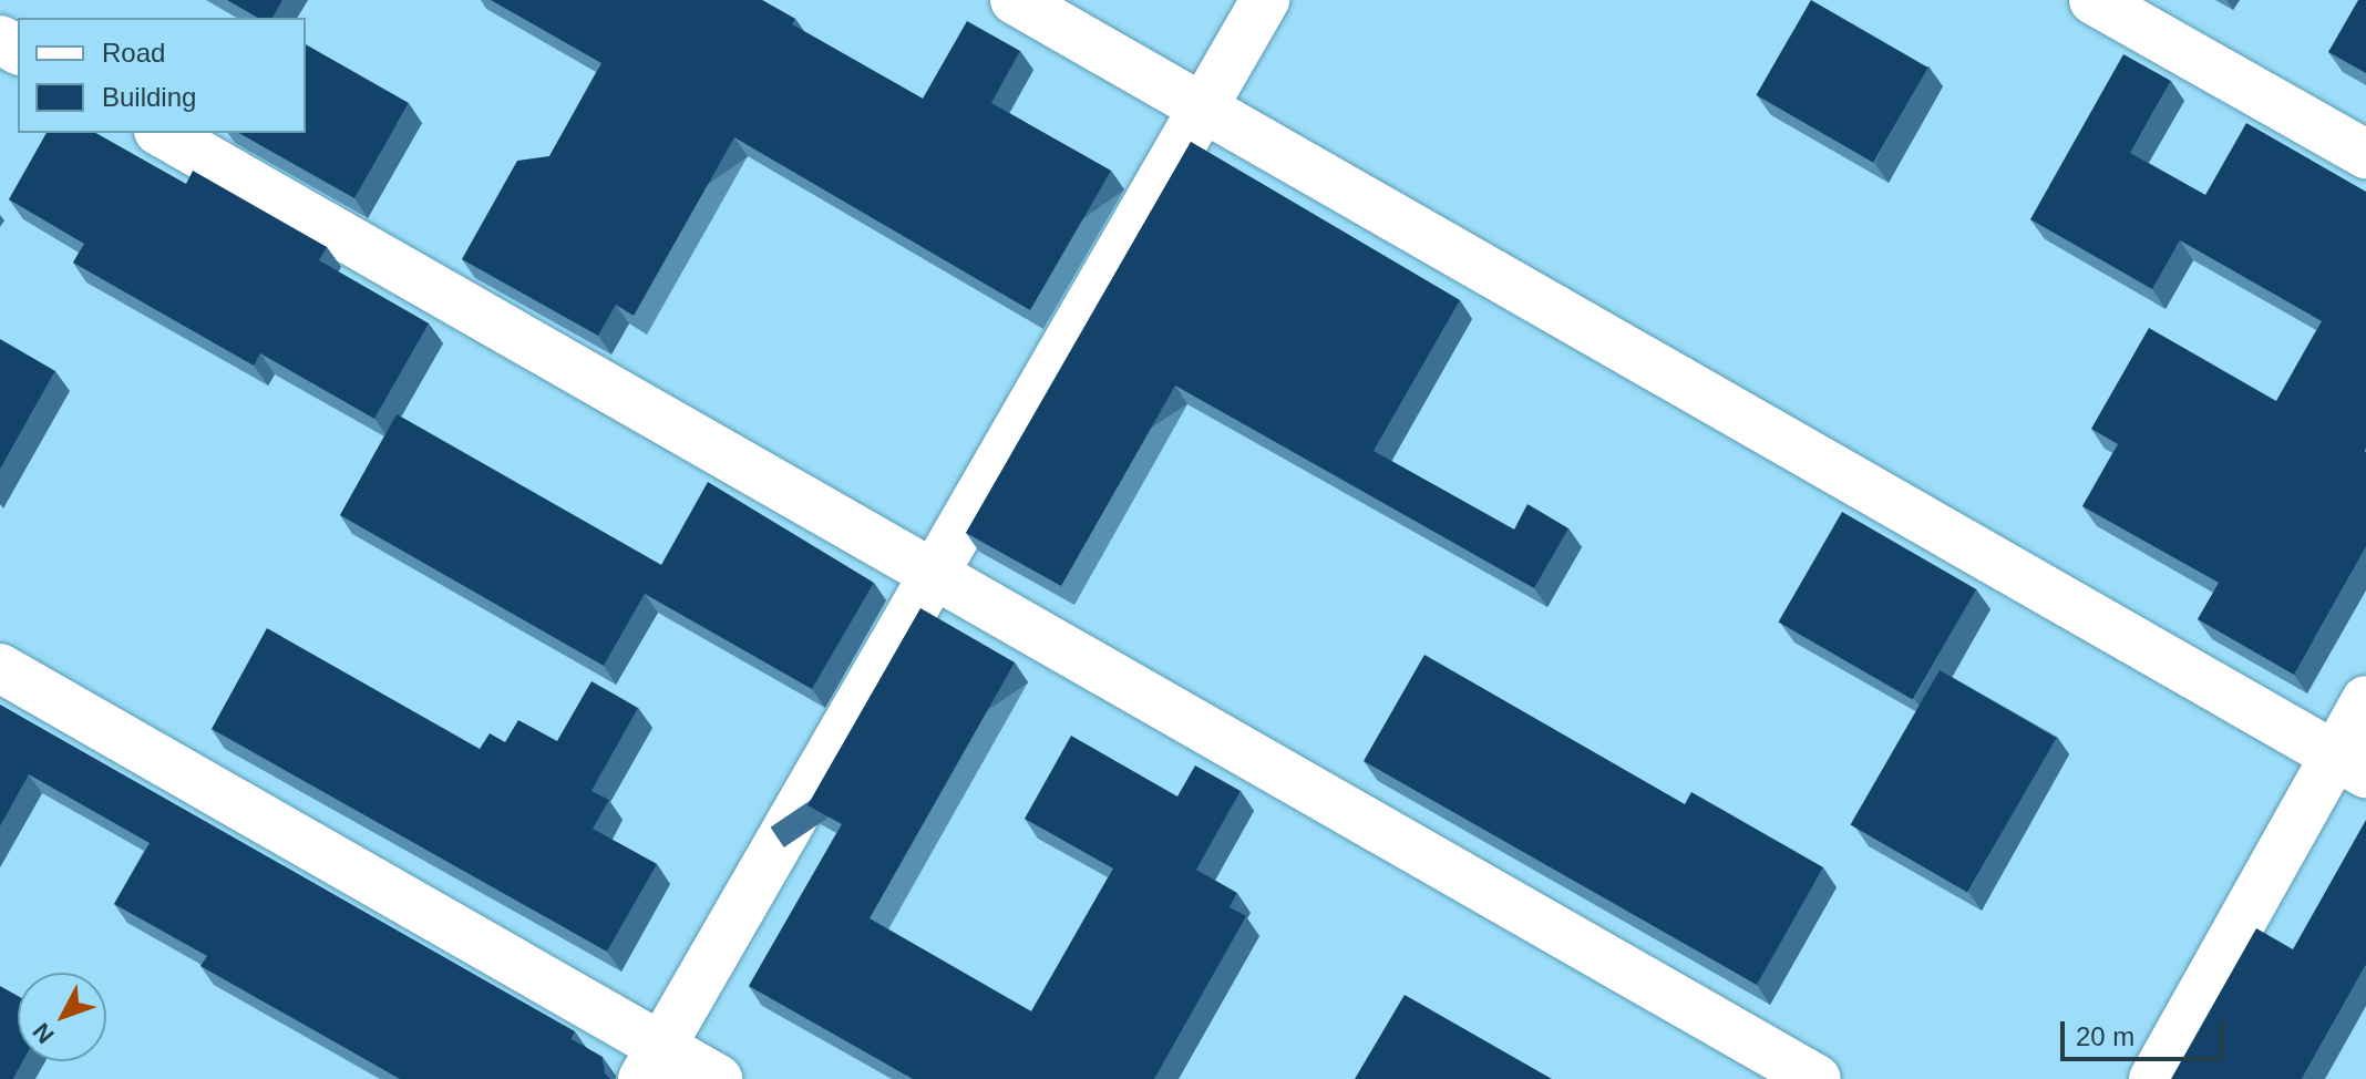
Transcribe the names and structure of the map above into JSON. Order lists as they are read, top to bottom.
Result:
{
  "legend": ["Road", "Building"],
  "scale_bar": "20 m",
  "north": "bottom left"
}
